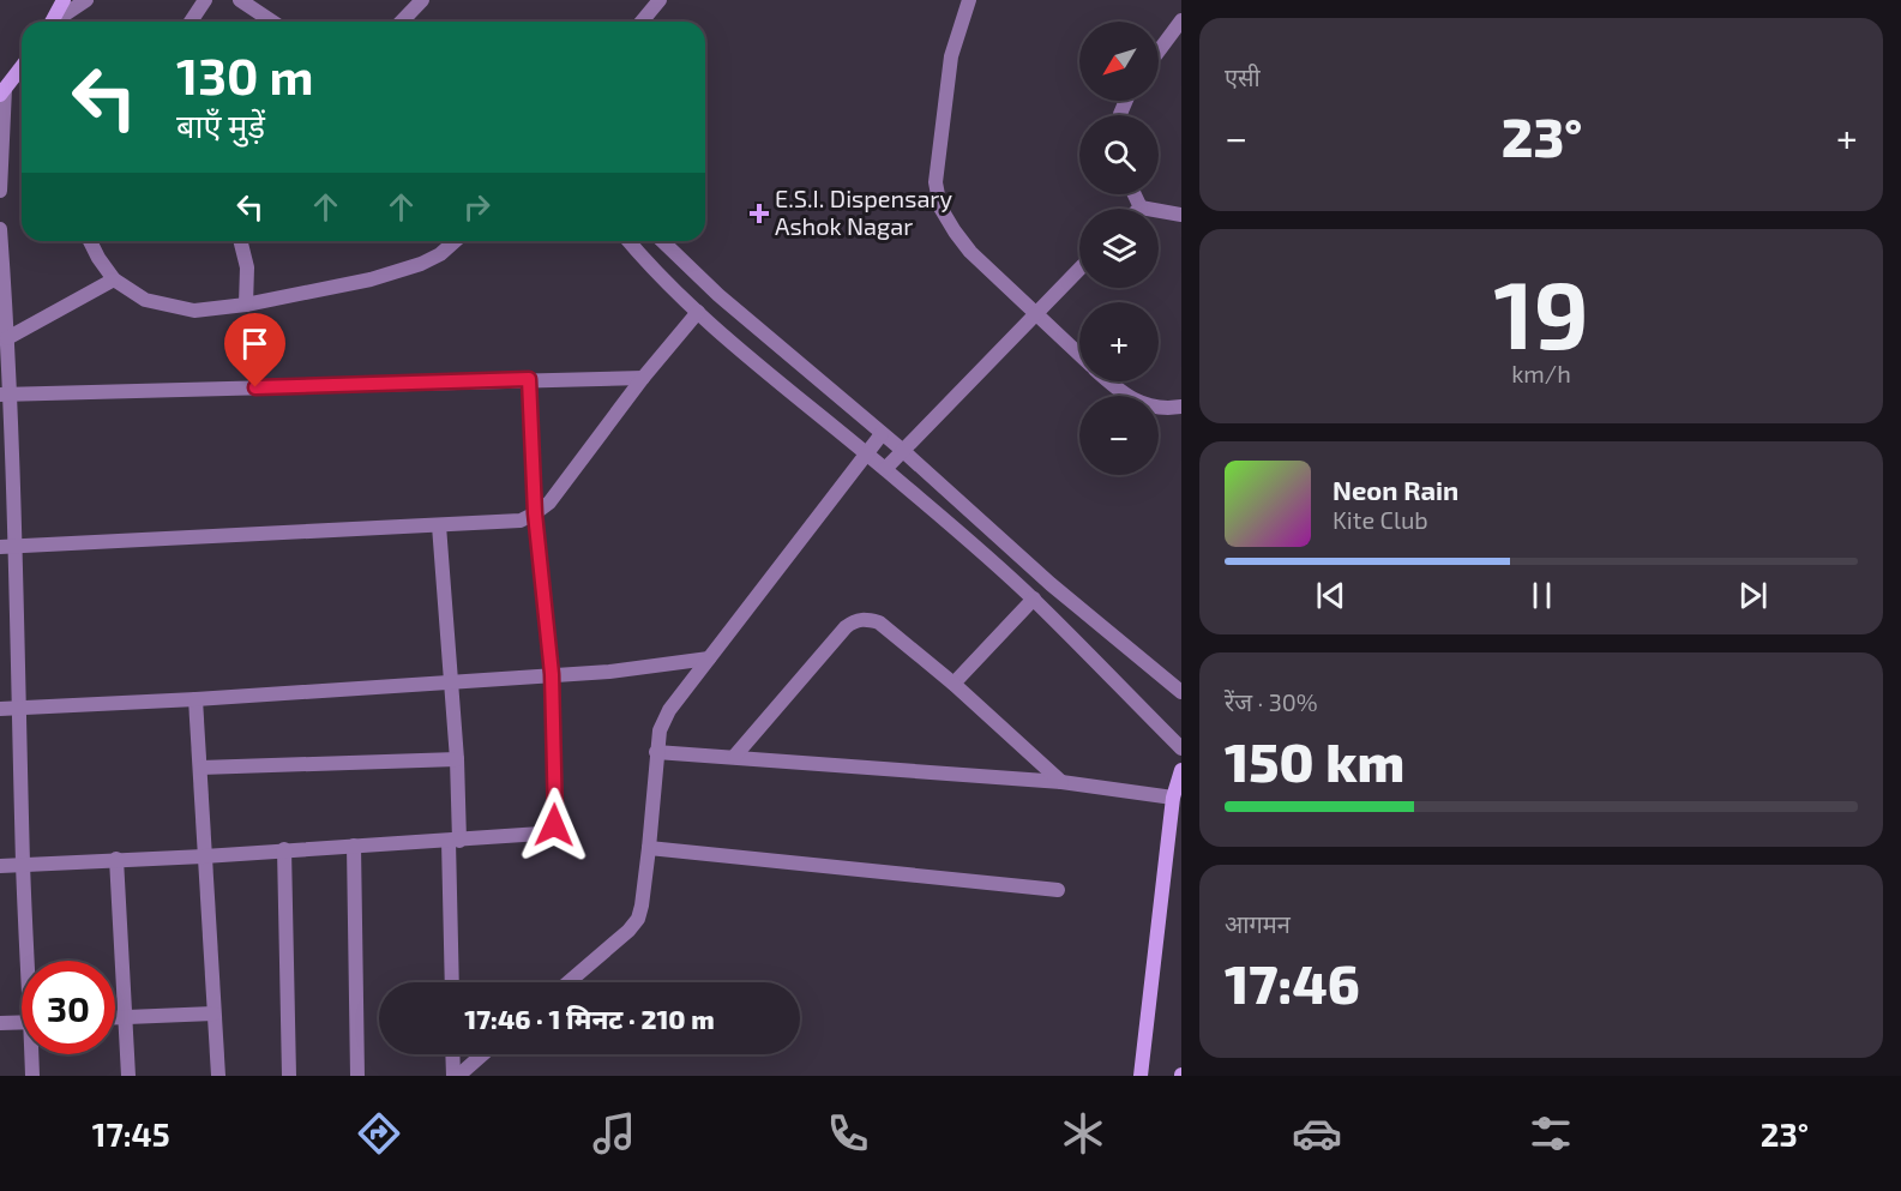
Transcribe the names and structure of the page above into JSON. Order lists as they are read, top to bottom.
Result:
{
  "places": {
    "health": ["E.S.I. Dispensary Ashok Nagar"]
  },
  "north": "bottom left",
  "page": {
    "tile": [
      "एसी",
      ["19", "km/h"],
      ["रेंज · 30%", "150 km"],
      ["आगमन", "17:46"]
    ],
    "map_buttons": ["+", "−"],
    "turn": ["130 m", "बाएँ मुड़ें"],
    "heat": ["−", "23°", "+"],
    "song": ["Neon Rain", "Kite Club"],
    "limit": "30",
    "trip": "17:46 · 1 मिनट · 210 m",
    "tabs": ["17:45", "23°"]
  }
}
